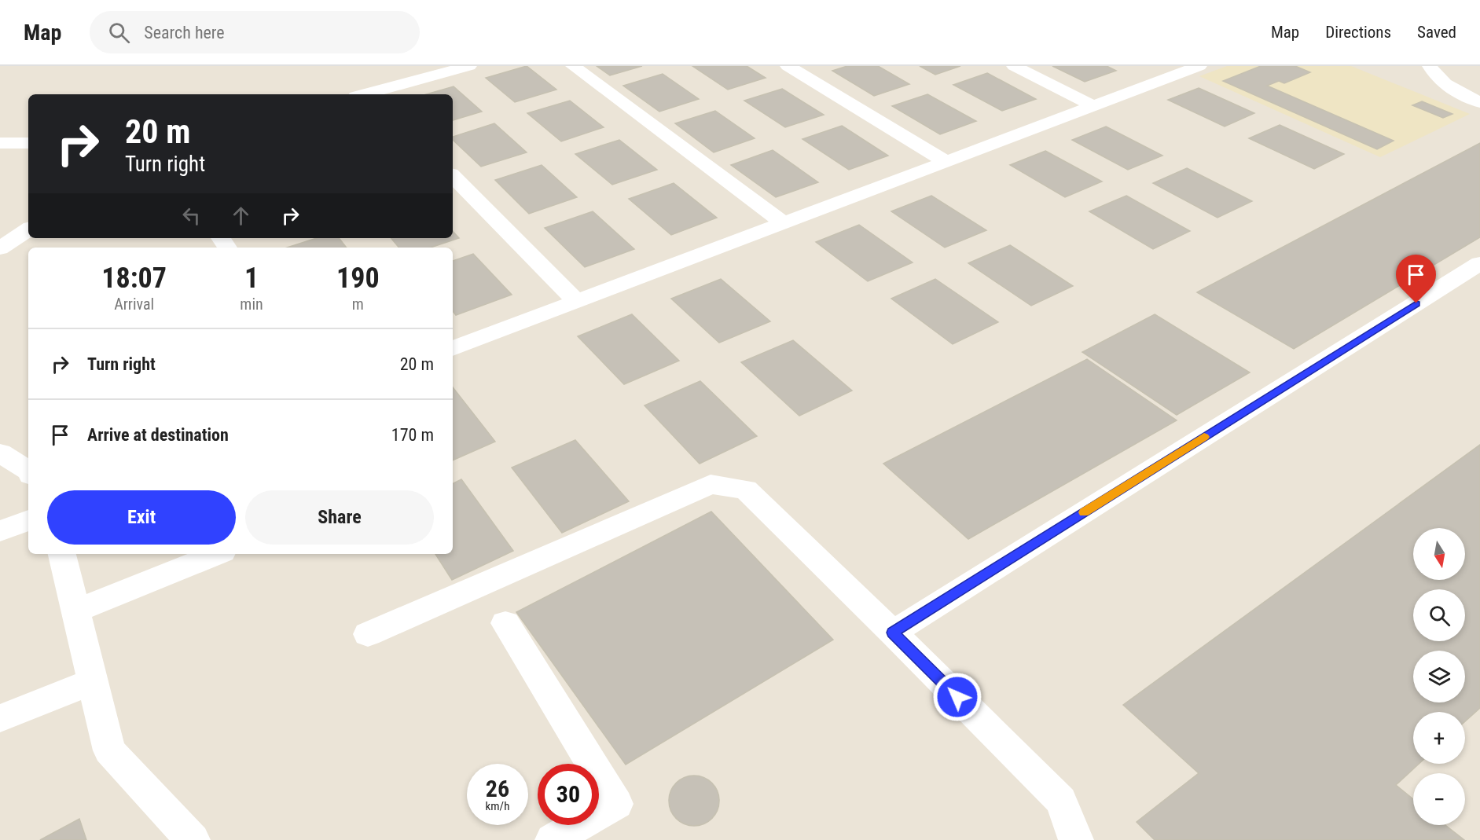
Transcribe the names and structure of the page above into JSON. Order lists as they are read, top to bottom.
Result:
{
  "north": "bottom",
  "page": {
    "header": "Map",
    "search": "Search here",
    "nav": ["Map", "Directions", "Saved"],
    "turn": ["20 m", "Turn right"],
    "eta": [
      "18:07",
      "Arrival",
      "1",
      "min",
      "190",
      "m"
    ],
    "list": [
      {
        "name": "Turn right",
        "value": "20 m"
      },
      {
        "name": "Arrive at destination",
        "value": "170 m"
      }
    ],
    "buttons": ["Exit", "Share"],
    "map_buttons": ["+", "−"],
    "speed": "26 km/h",
    "limit": "30"
  }
}
